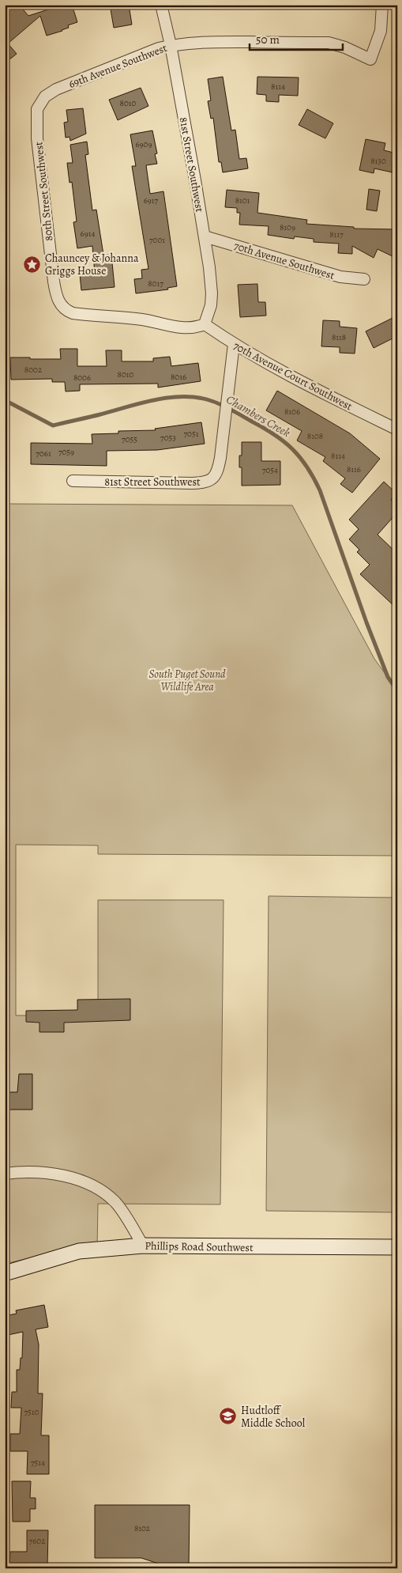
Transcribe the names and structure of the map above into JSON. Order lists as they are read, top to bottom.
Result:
{
  "streets": {
    "street": [
      "69th Avenue Southwest",
      "81st Street Southwest",
      "80th Street Southwest",
      "70th Avenue Southwest",
      "70th Avenue Court Southwest",
      "Phillips Road Southwest"
    ]
  },
  "crossings": [
    ["69th Avenue Southwest", "81st Street Southwest"],
    ["69th Avenue Southwest", "80th Street Southwest"],
    ["81st Street Southwest", "80th Street Southwest"],
    ["81st Street Southwest", "70th Avenue Southwest"],
    ["81st Street Southwest", "70th Avenue Court Southwest"],
    ["80th Street Southwest", "70th Avenue Court Southwest"]
  ],
  "water": ["Chambers Creek"],
  "parks": ["South Puget Sound Wildlife Area"],
  "places": {
    "place": ["Chauncey & Johanna Griggs House"],
    "school or university": ["Hudtloff Middle School"]
  },
  "house_numbers": [
    "8114",
    "8010",
    "6909",
    "8130",
    "6917",
    "8101",
    "8109",
    "6914",
    "8117",
    "7001",
    "8017",
    "8118",
    "8002",
    "8010",
    "8016",
    "8006",
    "8106",
    "7051",
    "8108",
    "7053",
    "7055",
    "7059",
    "7061",
    "8114",
    "8116",
    "7054",
    "7510",
    "7514",
    "8102",
    "7602"
  ],
  "scale_bar": "50 m"
}
